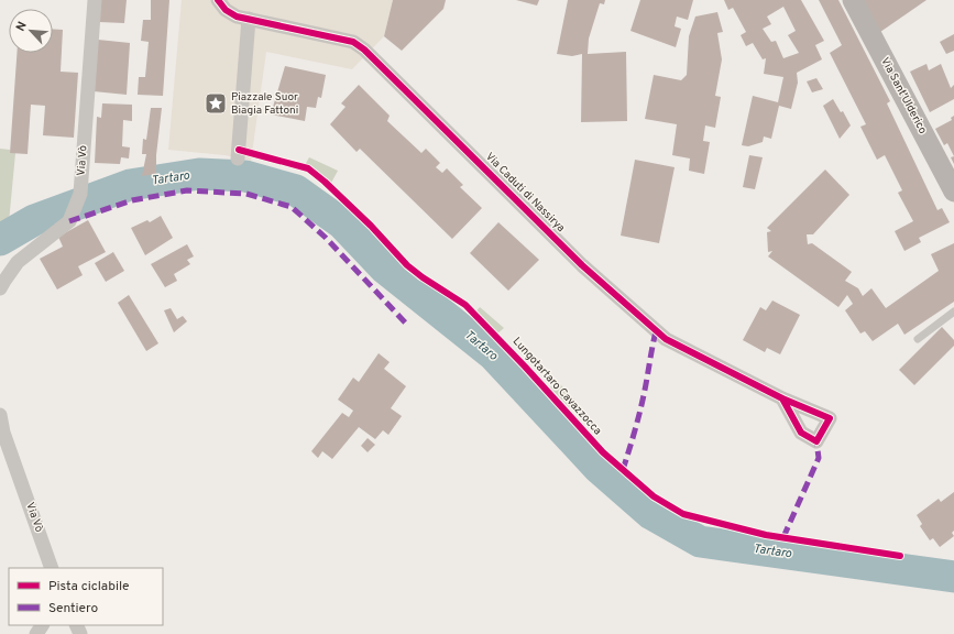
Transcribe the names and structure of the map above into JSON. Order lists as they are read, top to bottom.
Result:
{
  "streets": {
    "street": ["Via Sant'Ulderico", "Via Vò", "Via Caduti di Nassirya"],
    "cycle path": ["Lungotartaro Cavazzocca"]
  },
  "water": ["Tartaro"],
  "places": {
    "place": ["Piazzale Suor Biagia Fattoni"]
  },
  "legend": ["Pista ciclabile", "Sentiero"],
  "north": "top left"
}
